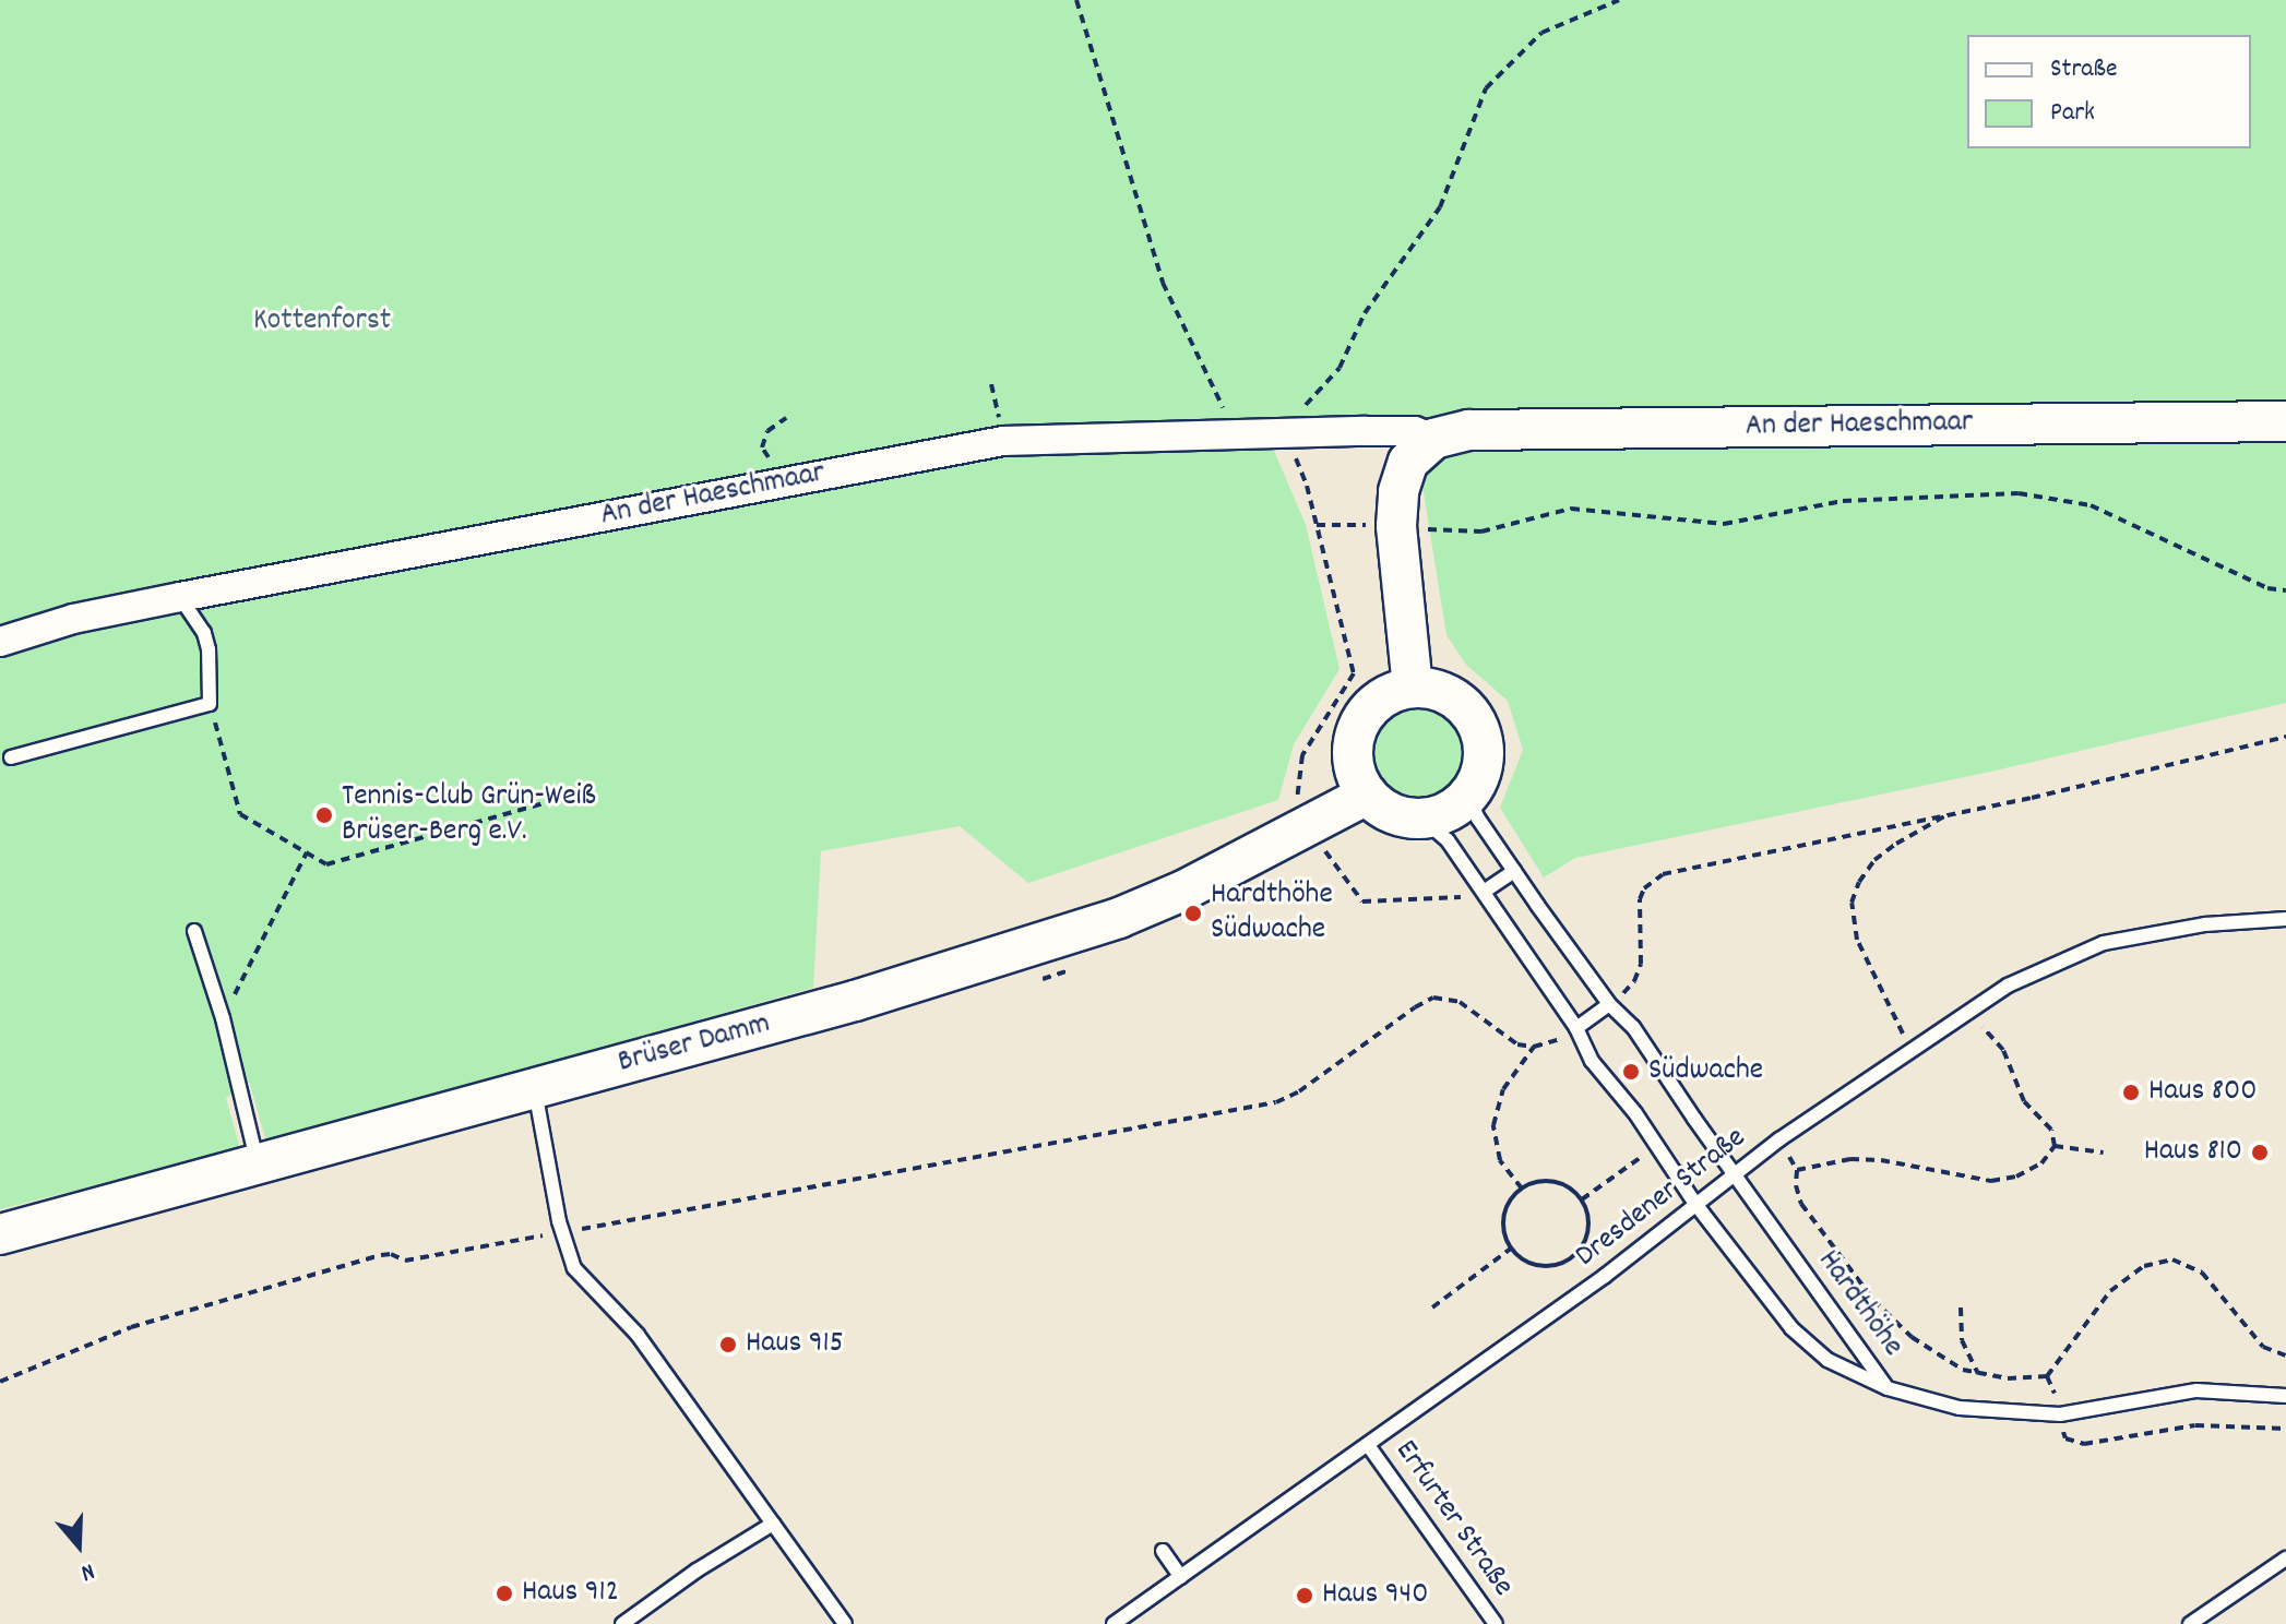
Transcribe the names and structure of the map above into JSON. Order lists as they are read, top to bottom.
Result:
{
  "streets": {
    "street": ["An der Haeschmaar", "Brüser Damm"],
    "lane": ["Dresdener Straße", "Hardthöhe", "Erfurter Straße"]
  },
  "crossings": [
    ["Brüser Damm", "Hardthöhe"],
    ["Dresdener Straße", "Hardthöhe"],
    ["Dresdener Straße", "Erfurter Straße"]
  ],
  "parks": ["Kottenforst"],
  "places": [
    "Tennis-Club Grün-Weiß Brüser-Berg e.V.",
    "Hardthöhe Südwache",
    "Südwache",
    "Haus 800",
    "Haus 810",
    "Haus 915",
    "Haus 912",
    "Haus 940"
  ],
  "legend": ["Straße", "Park"],
  "north": "bottom"
}
